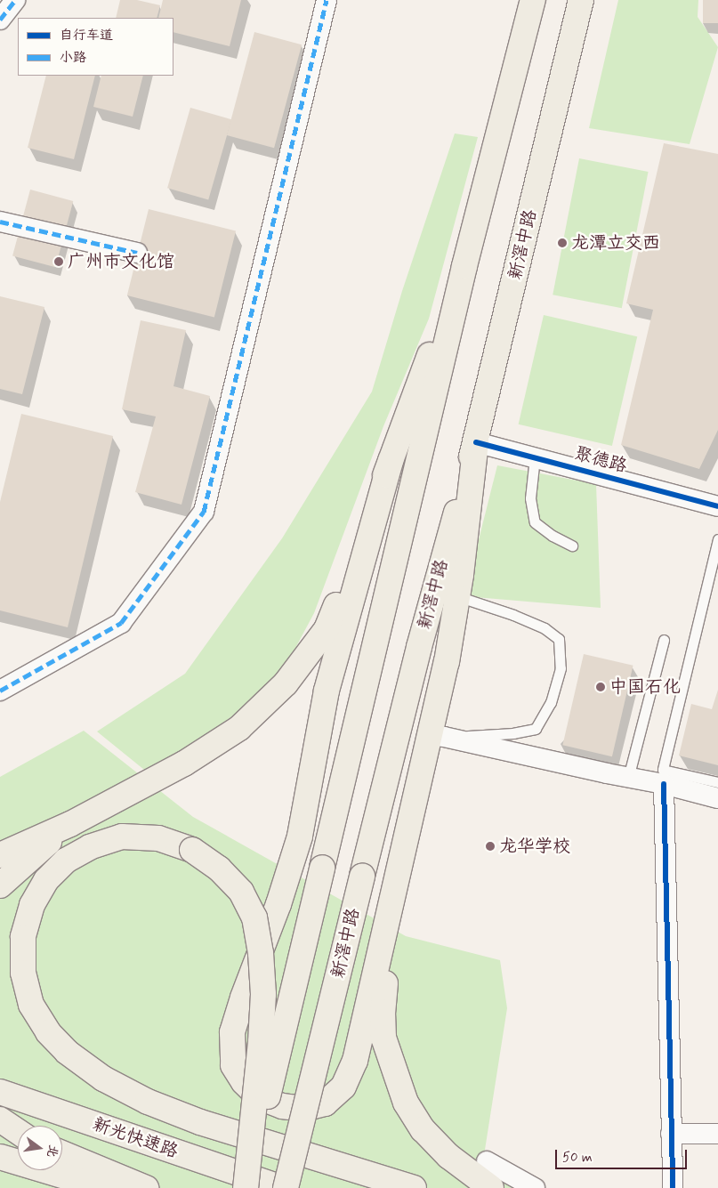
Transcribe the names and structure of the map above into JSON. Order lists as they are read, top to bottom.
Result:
{
  "streets": {
    "highway": ["新滘中路", "新光快速路"],
    "street": ["聚德路"]
  },
  "crossings": [
    ["新滘中路", "聚德路"],
    ["新滘中路", "新光快速路"]
  ],
  "places": [
    "龙潭立交西",
    "广州市文化馆",
    "中国石化",
    "龙华学校"
  ],
  "legend": ["自行车道", "小路"],
  "scale_bar": "50 m",
  "north": "right"
}
